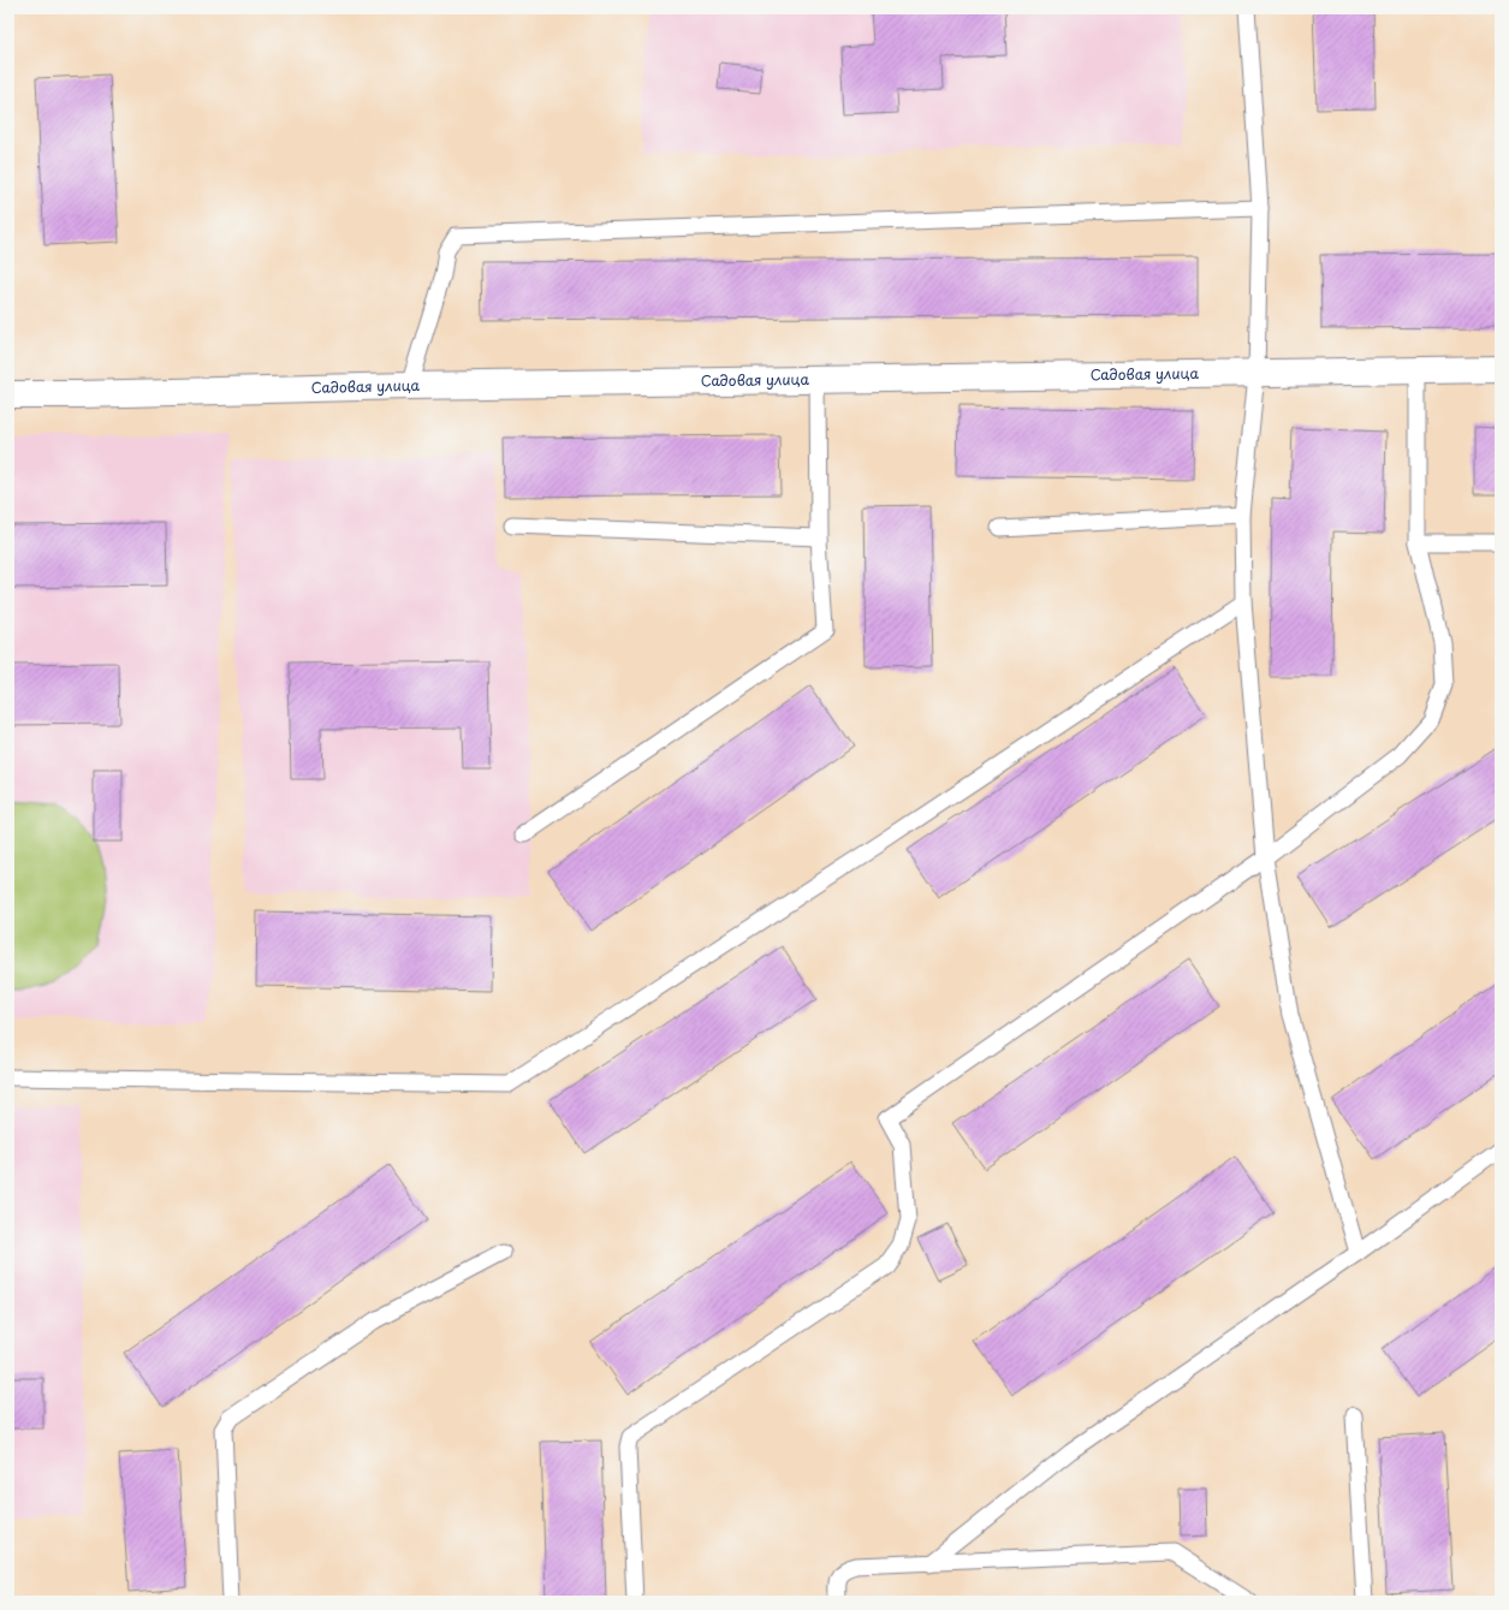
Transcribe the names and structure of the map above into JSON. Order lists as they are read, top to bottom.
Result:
{
  "streets": {
    "street": ["Садовая улица"]
  }
}
